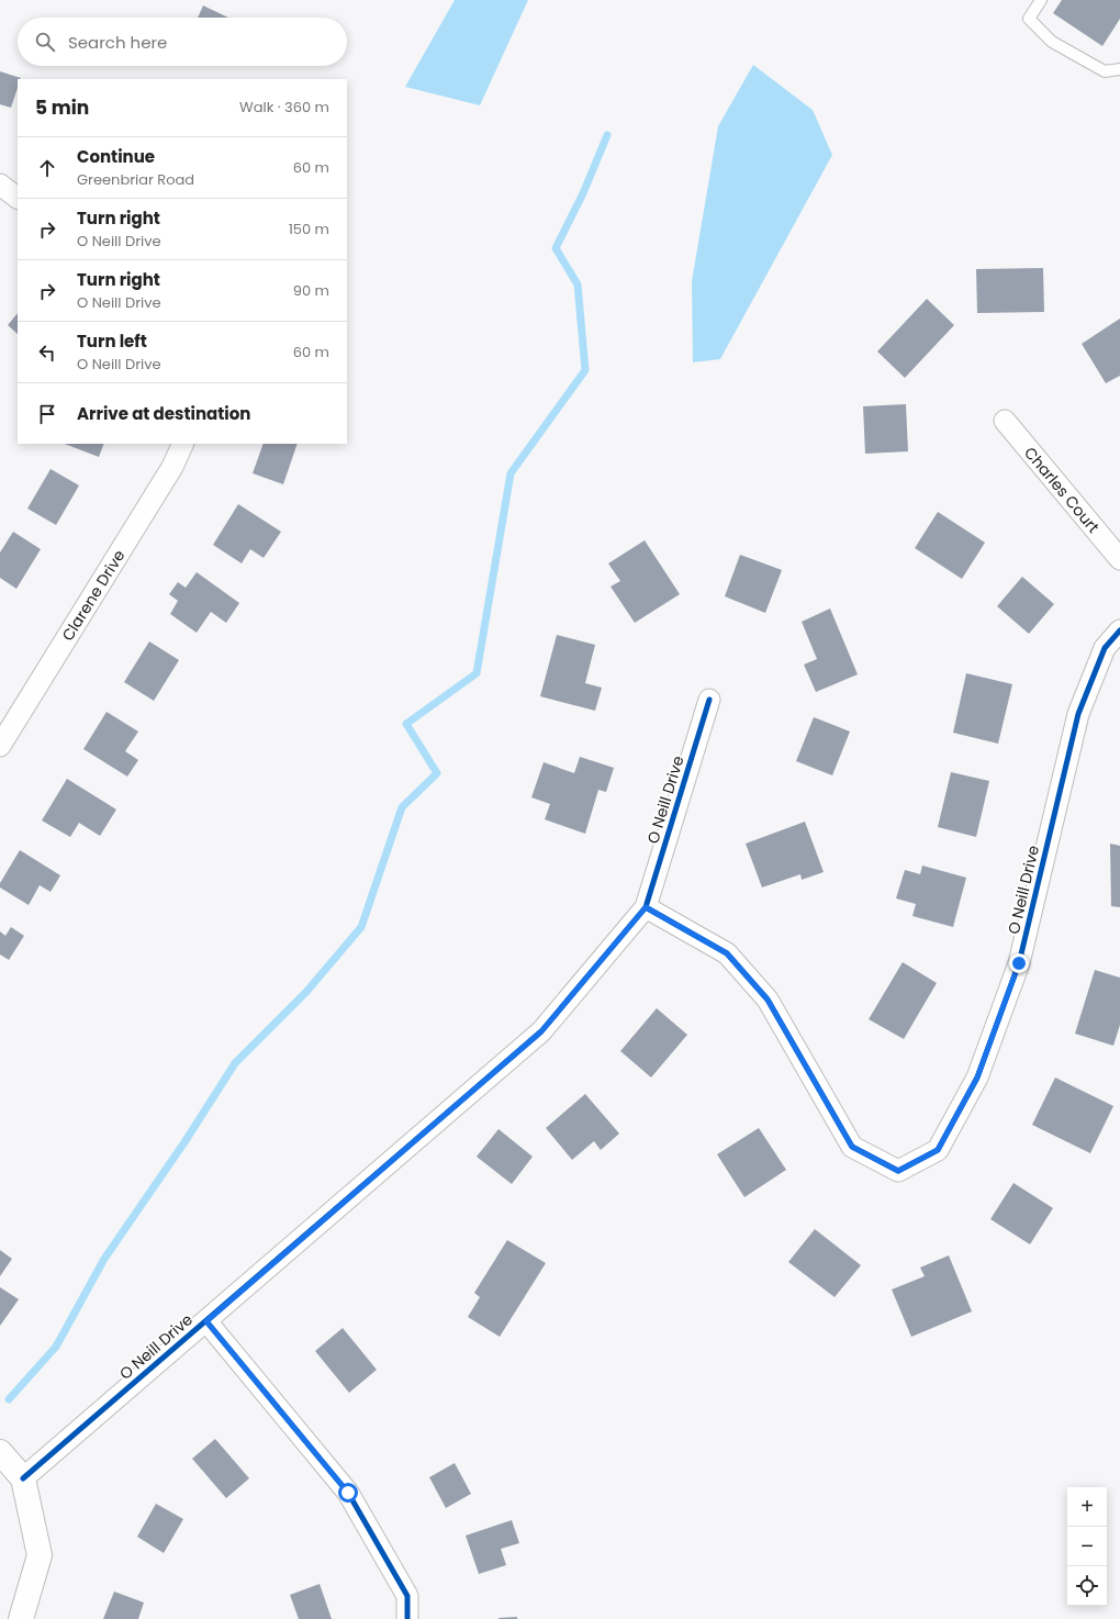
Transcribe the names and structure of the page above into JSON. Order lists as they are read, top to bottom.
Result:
{
  "streets": {
    "street": ["Charles Court", "Clarene Drive", "O Neill Drive"]
  },
  "page": {
    "search": "Search here",
    "heading": ["5 min", "Walk · 360 m"],
    "list": [
      ["Continue", "Greenbriar Road", "60 m"],
      ["Turn right", "O Neill Drive", "150 m"],
      ["Turn right", "O Neill Drive", "90 m"],
      ["Turn left", "O Neill Drive", "60 m"],
      "Arrive at destination"
    ],
    "map_buttons": ["+", "−"]
  }
}
